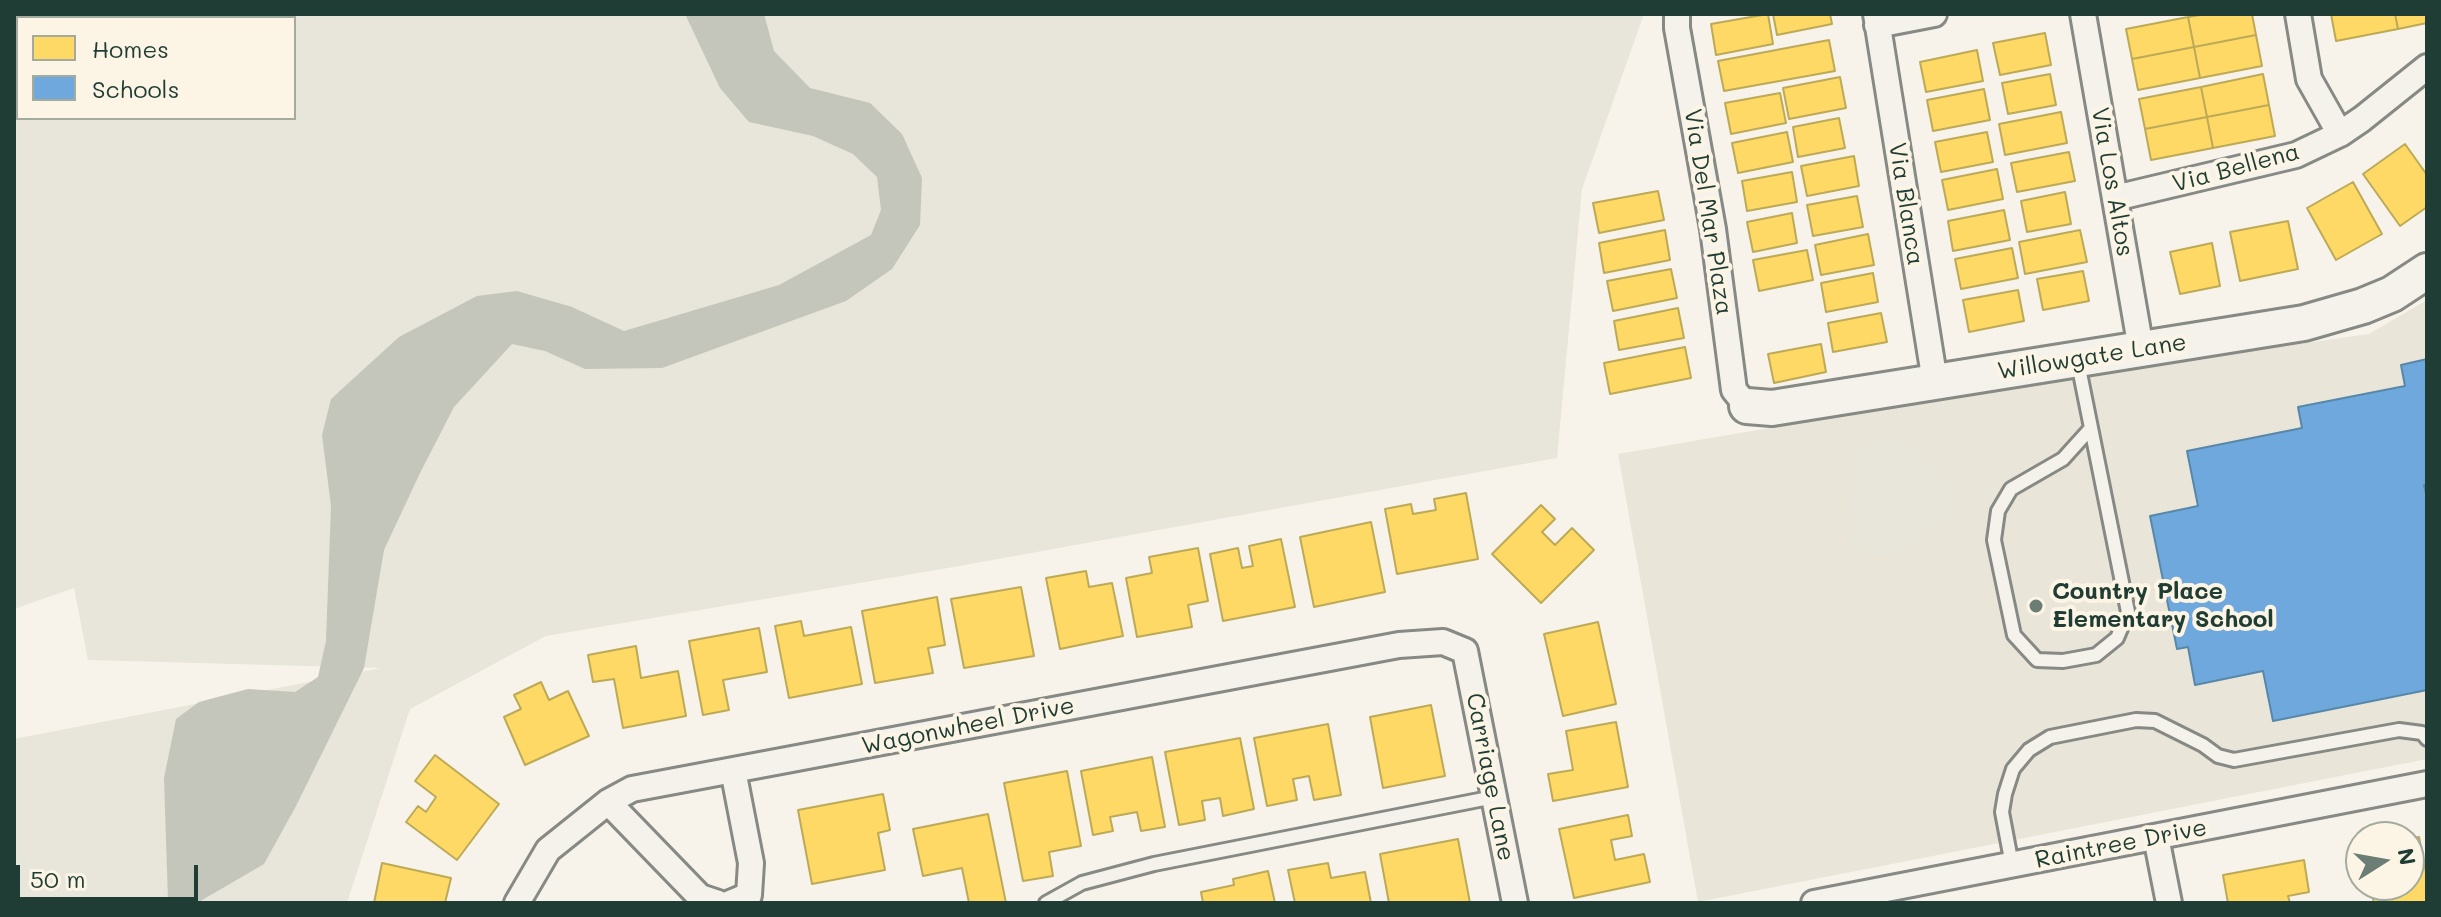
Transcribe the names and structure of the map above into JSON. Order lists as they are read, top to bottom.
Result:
{
  "streets": {
    "street": [
      "Via Bellena",
      "Via Los Altos",
      "Via Blanca",
      "Via Del Mar Plaza",
      "Willowgate Lane",
      "Wagonwheel Drive",
      "Carriage Lane",
      "Raintree Drive"
    ]
  },
  "crossings": [
    ["Via Bellena", "Via Los Altos"],
    ["Via Los Altos", "Willowgate Lane"],
    ["Via Blanca", "Willowgate Lane"],
    ["Via Del Mar Plaza", "Willowgate Lane"],
    ["Wagonwheel Drive", "Carriage Lane"]
  ],
  "places": ["Country Place Elementary School"],
  "legend": ["Homes", "Schools"],
  "scale_bar": "50 m",
  "north": "right"
}
